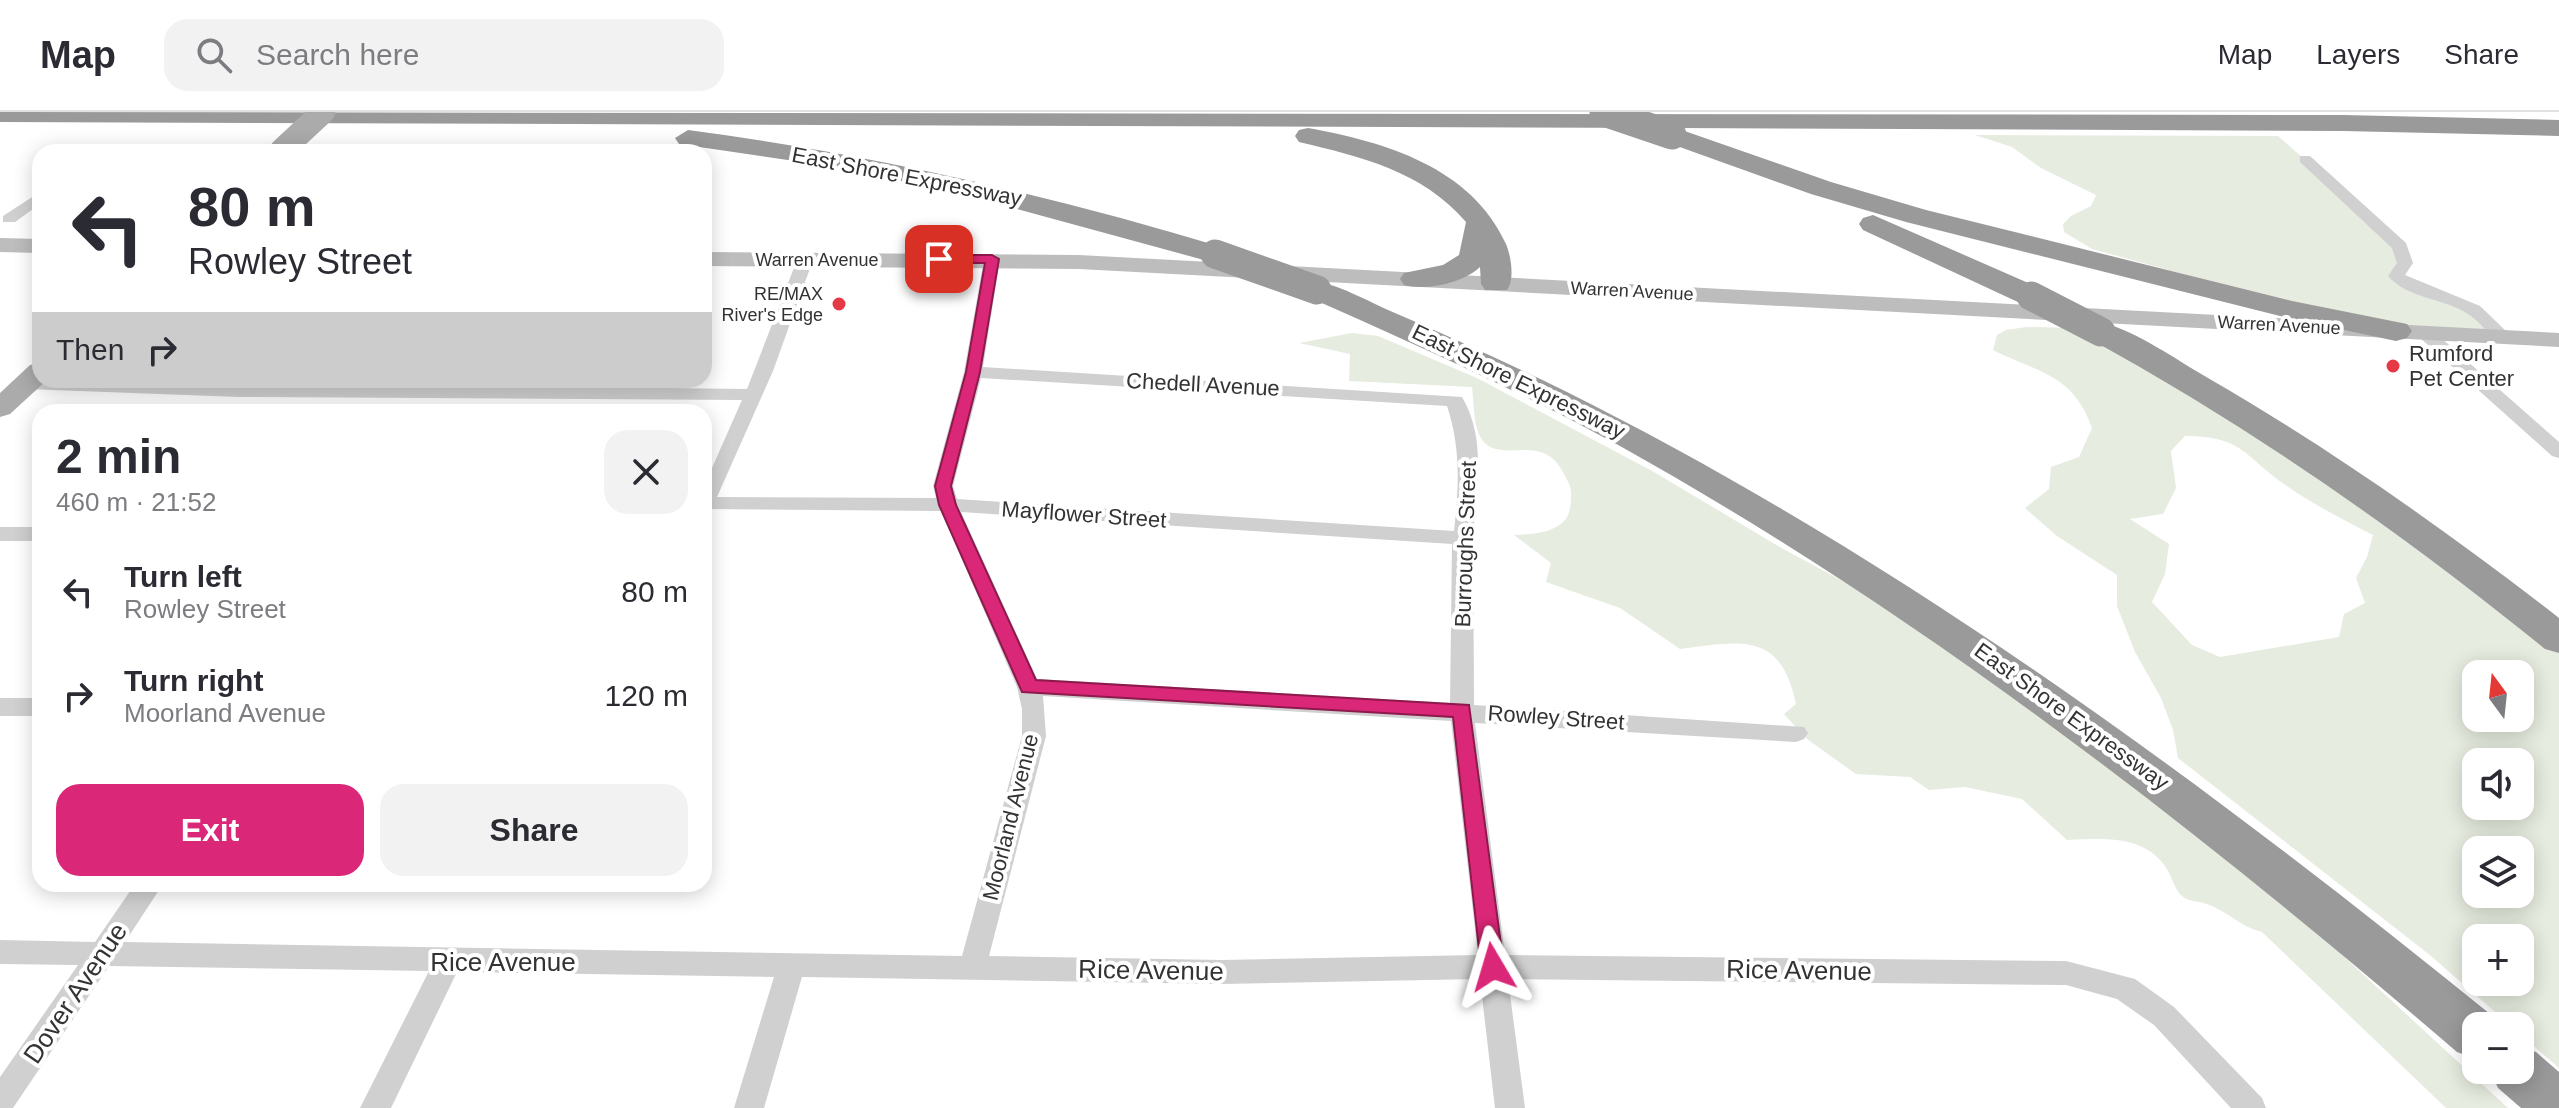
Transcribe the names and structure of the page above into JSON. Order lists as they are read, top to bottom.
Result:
{
  "streets": {
    "highway": ["East Shore Expressway"],
    "main road": ["Warren Avenue"],
    "street": [
      "Chedell Avenue",
      "Mayflower Street",
      "Burroughs Street",
      "Rowley Street",
      "Moorland Avenue",
      "Rice Avenue",
      "Dover Avenue"
    ]
  },
  "crossings": [
    ["Warren Avenue", "Moorland Avenue"],
    ["Chedell Avenue", "Burroughs Street"],
    ["Chedell Avenue", "Moorland Avenue"],
    ["Mayflower Street", "Burroughs Street"],
    ["Mayflower Street", "Moorland Avenue"],
    ["Burroughs Street", "Rowley Street"],
    ["Burroughs Street", "Rice Avenue"],
    ["Rowley Street", "Moorland Avenue"],
    ["Moorland Avenue", "Rice Avenue"],
    ["Rice Avenue", "Dover Avenue"]
  ],
  "places": ["RE/MAX River's Edge", "Rumford Pet Center"],
  "north": "top",
  "page": {
    "header": "Map",
    "search": "Search here",
    "nav": ["Map", "Layers", "Share"],
    "turn": ["80 m", "Rowley Street"],
    "then": "Then",
    "heading": ["2 min", "460 m · 21:52"],
    "list": [
      {
        "name": "Turn left",
        "note": "Rowley Street",
        "value": "80 m"
      },
      {
        "name": "Turn right",
        "note": "Moorland Avenue",
        "value": "120 m"
      }
    ],
    "map_buttons": ["+", "−"],
    "buttons": ["Exit", "Share"]
  }
}
